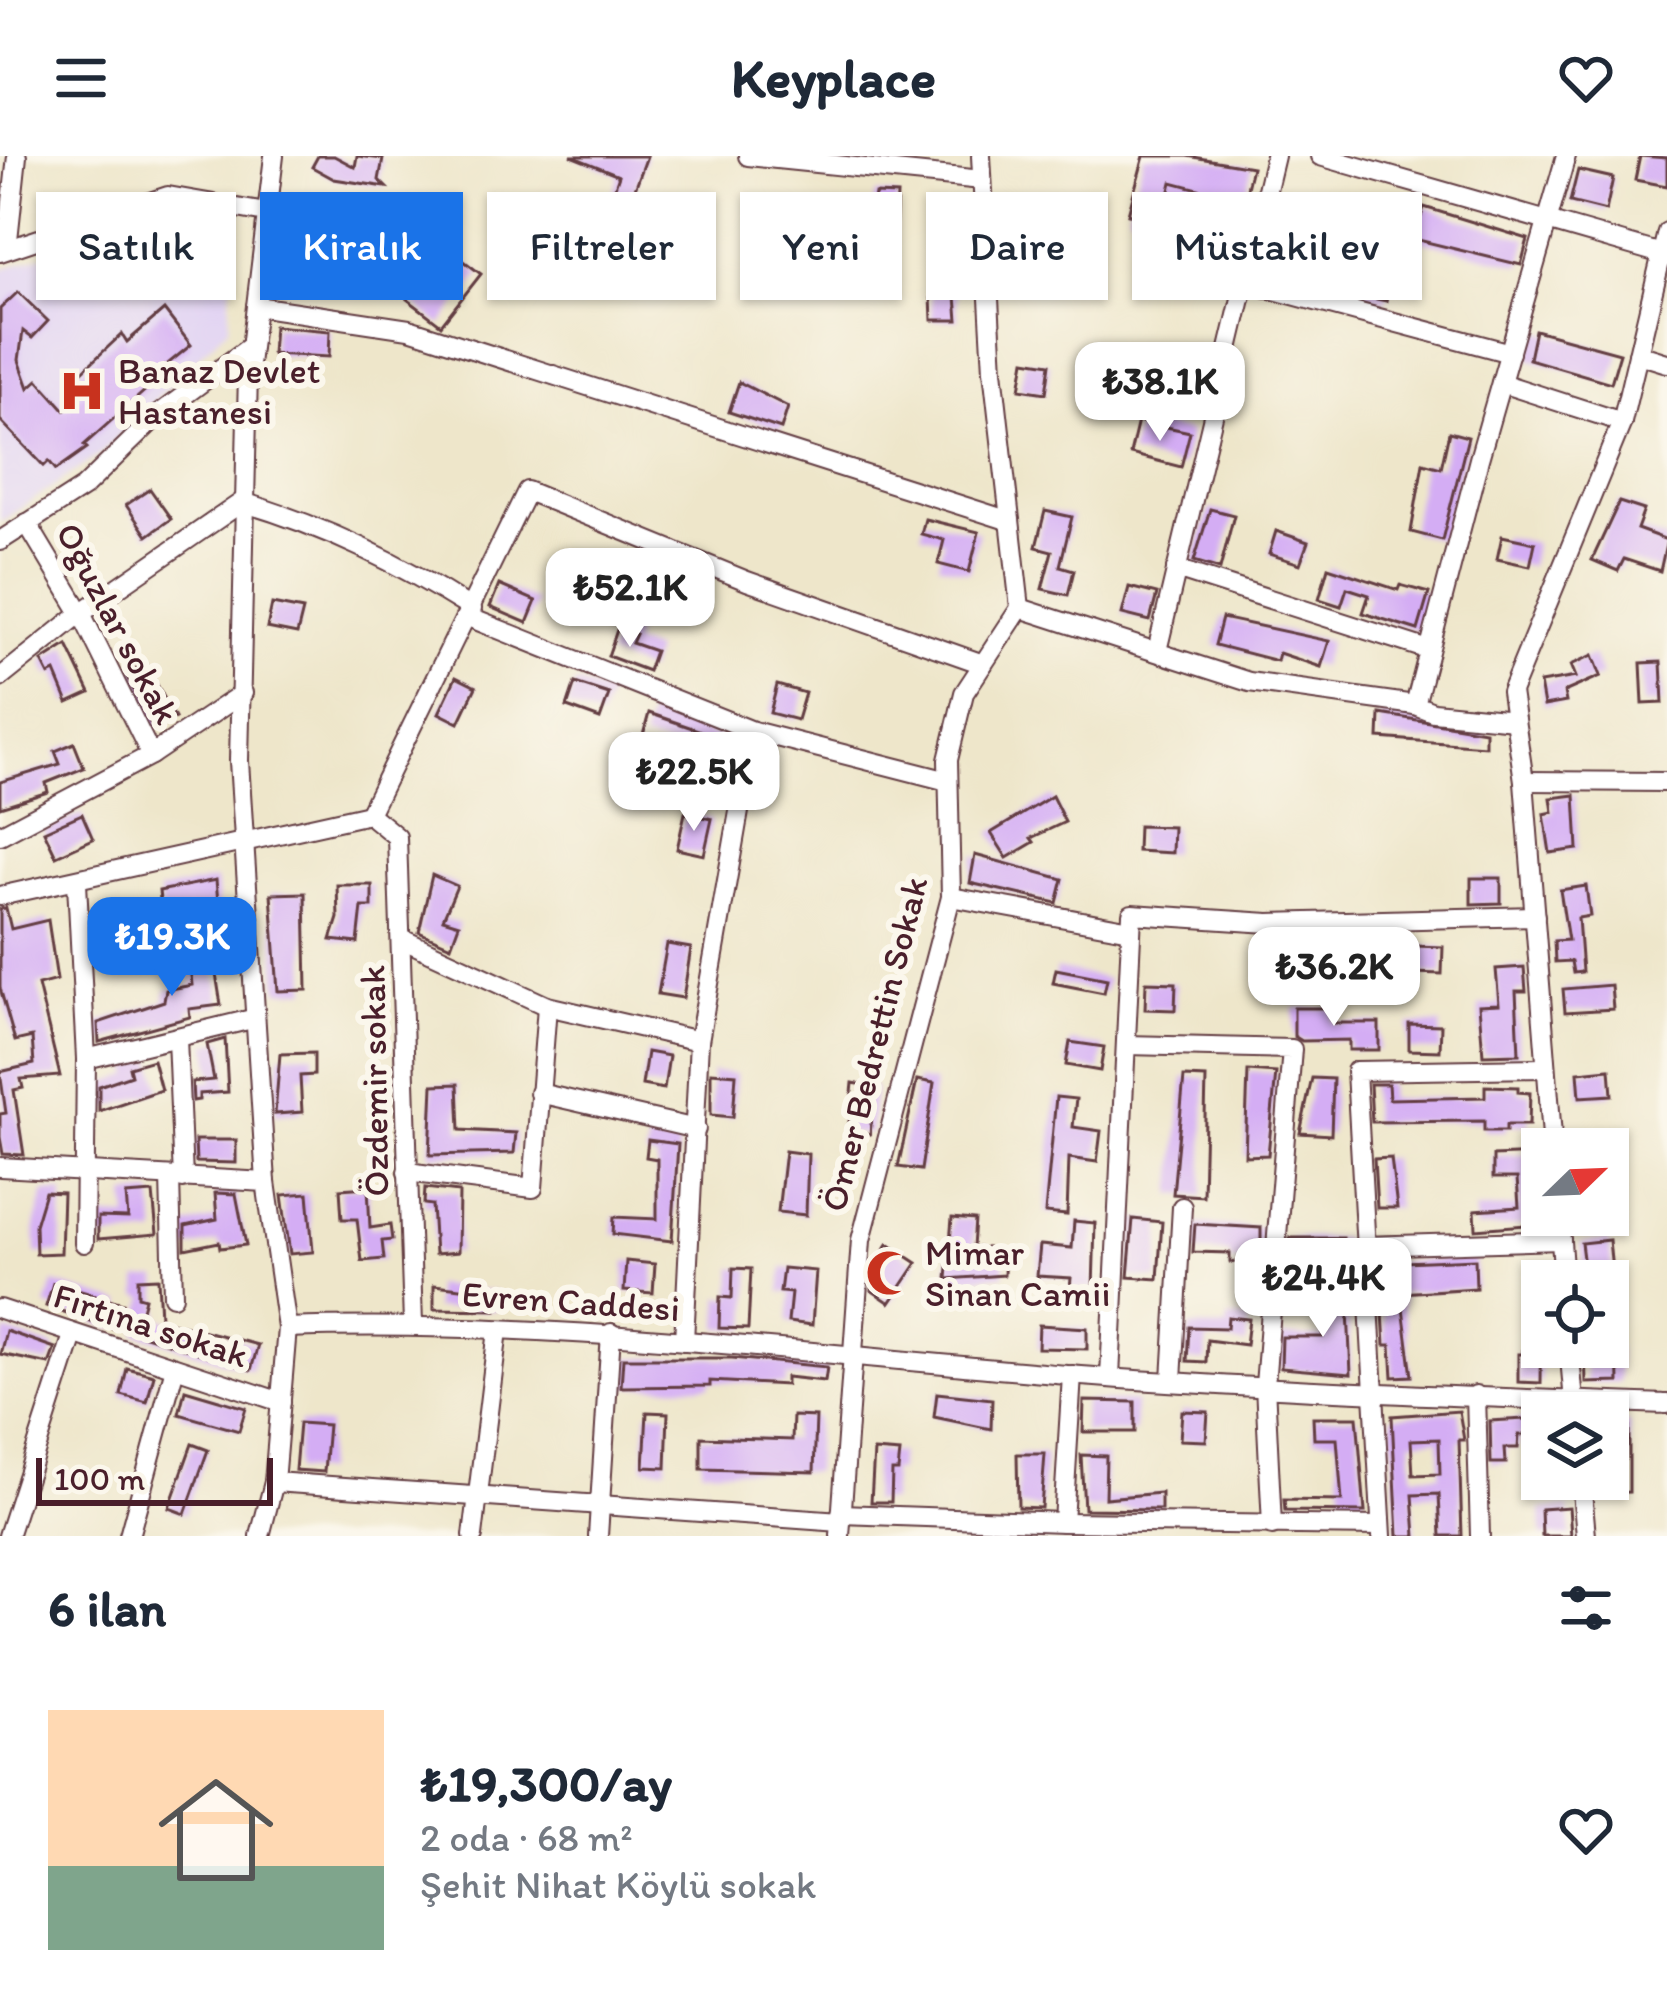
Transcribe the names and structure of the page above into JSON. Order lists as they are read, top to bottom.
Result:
{
  "streets": {
    "street": [
      "Oğuzlar sokak",
      "Ömer Bedrettin Sokak",
      "Özdemir sokak",
      "Evren Caddesi",
      "Fırtına sokak"
    ]
  },
  "crossings": [
    ["Ömer Bedrettin Sokak", "Evren Caddesi"],
    ["Özdemir sokak", "Evren Caddesi"]
  ],
  "places": {
    "hospital": ["Banaz Devlet Hastanesi"],
    "mosque": ["Mimar Sinan Camii"]
  },
  "scale_bar": "100 m",
  "north": "top right",
  "page": {
    "header": "Keyplace",
    "chip": [
      "Satılık",
      "Kiralık",
      "Filtreler",
      "Yeni",
      "Daire",
      "Müstakil ev"
    ],
    "price": [
      "₺38.1K",
      "₺52.1K",
      "₺22.5K",
      "₺19.3K",
      "₺36.2K",
      "₺24.4K"
    ],
    "scale": "100 m",
    "heading": "6 ilan",
    "list": [
      {
        "name": "₺19,300/ay",
        "note": "2 oda · 68 m² · Şehit Nihat Köylü sokak"
      }
    ]
  }
}
